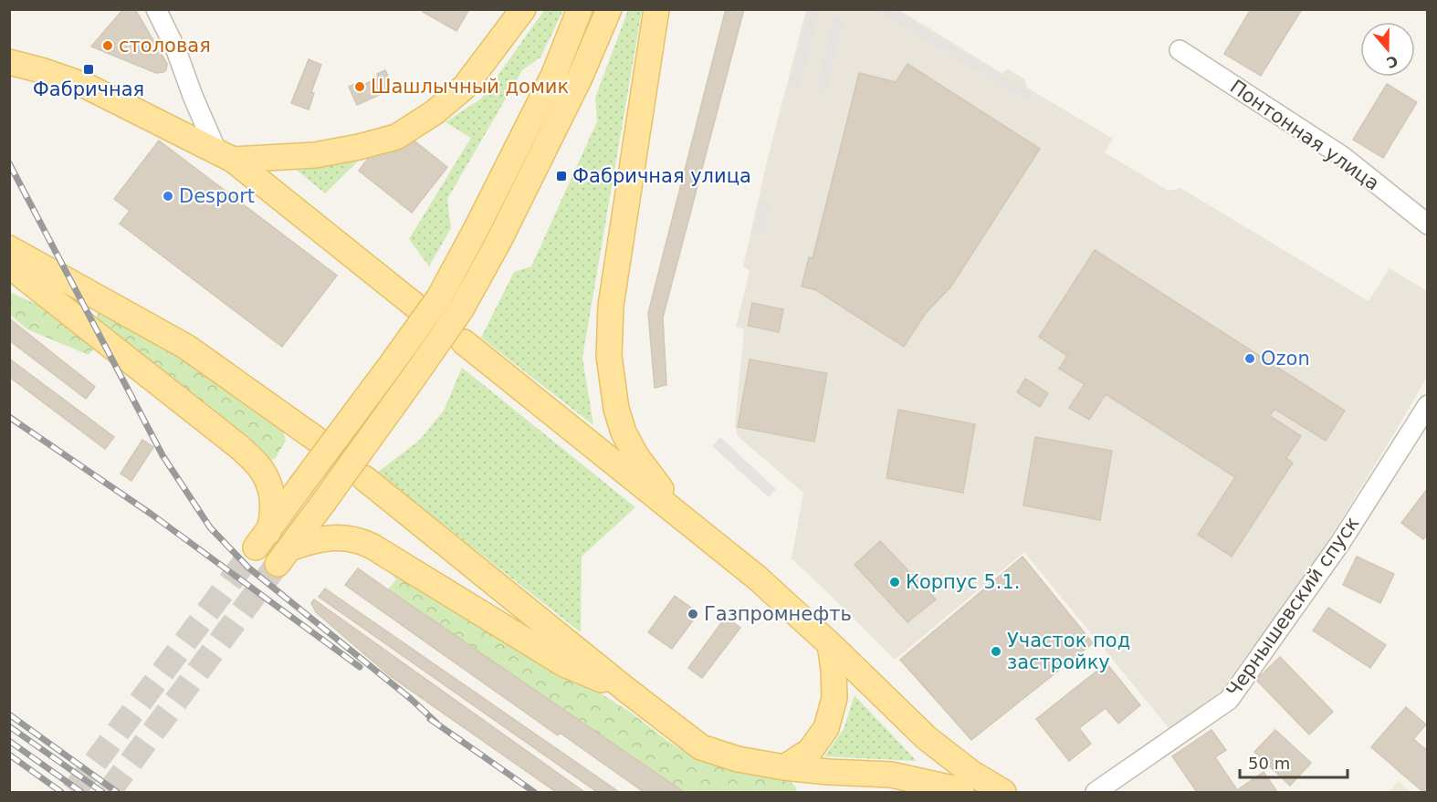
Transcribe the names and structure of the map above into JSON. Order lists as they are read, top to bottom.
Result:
{
  "streets": {
    "street": ["Понтонная улица", "Чернышевский спуск"]
  },
  "places": {
    "other": [
      "столовая",
      "Шашлычный домик",
      "Desport",
      "Ozon",
      "Корпус 5.1.",
      "Газпромнефть",
      "Участок под застройку"
    ],
    "transit": ["Фабричная", "Фабричная улица"]
  },
  "scale_bar": "50 m",
  "north": "bottom"
}
